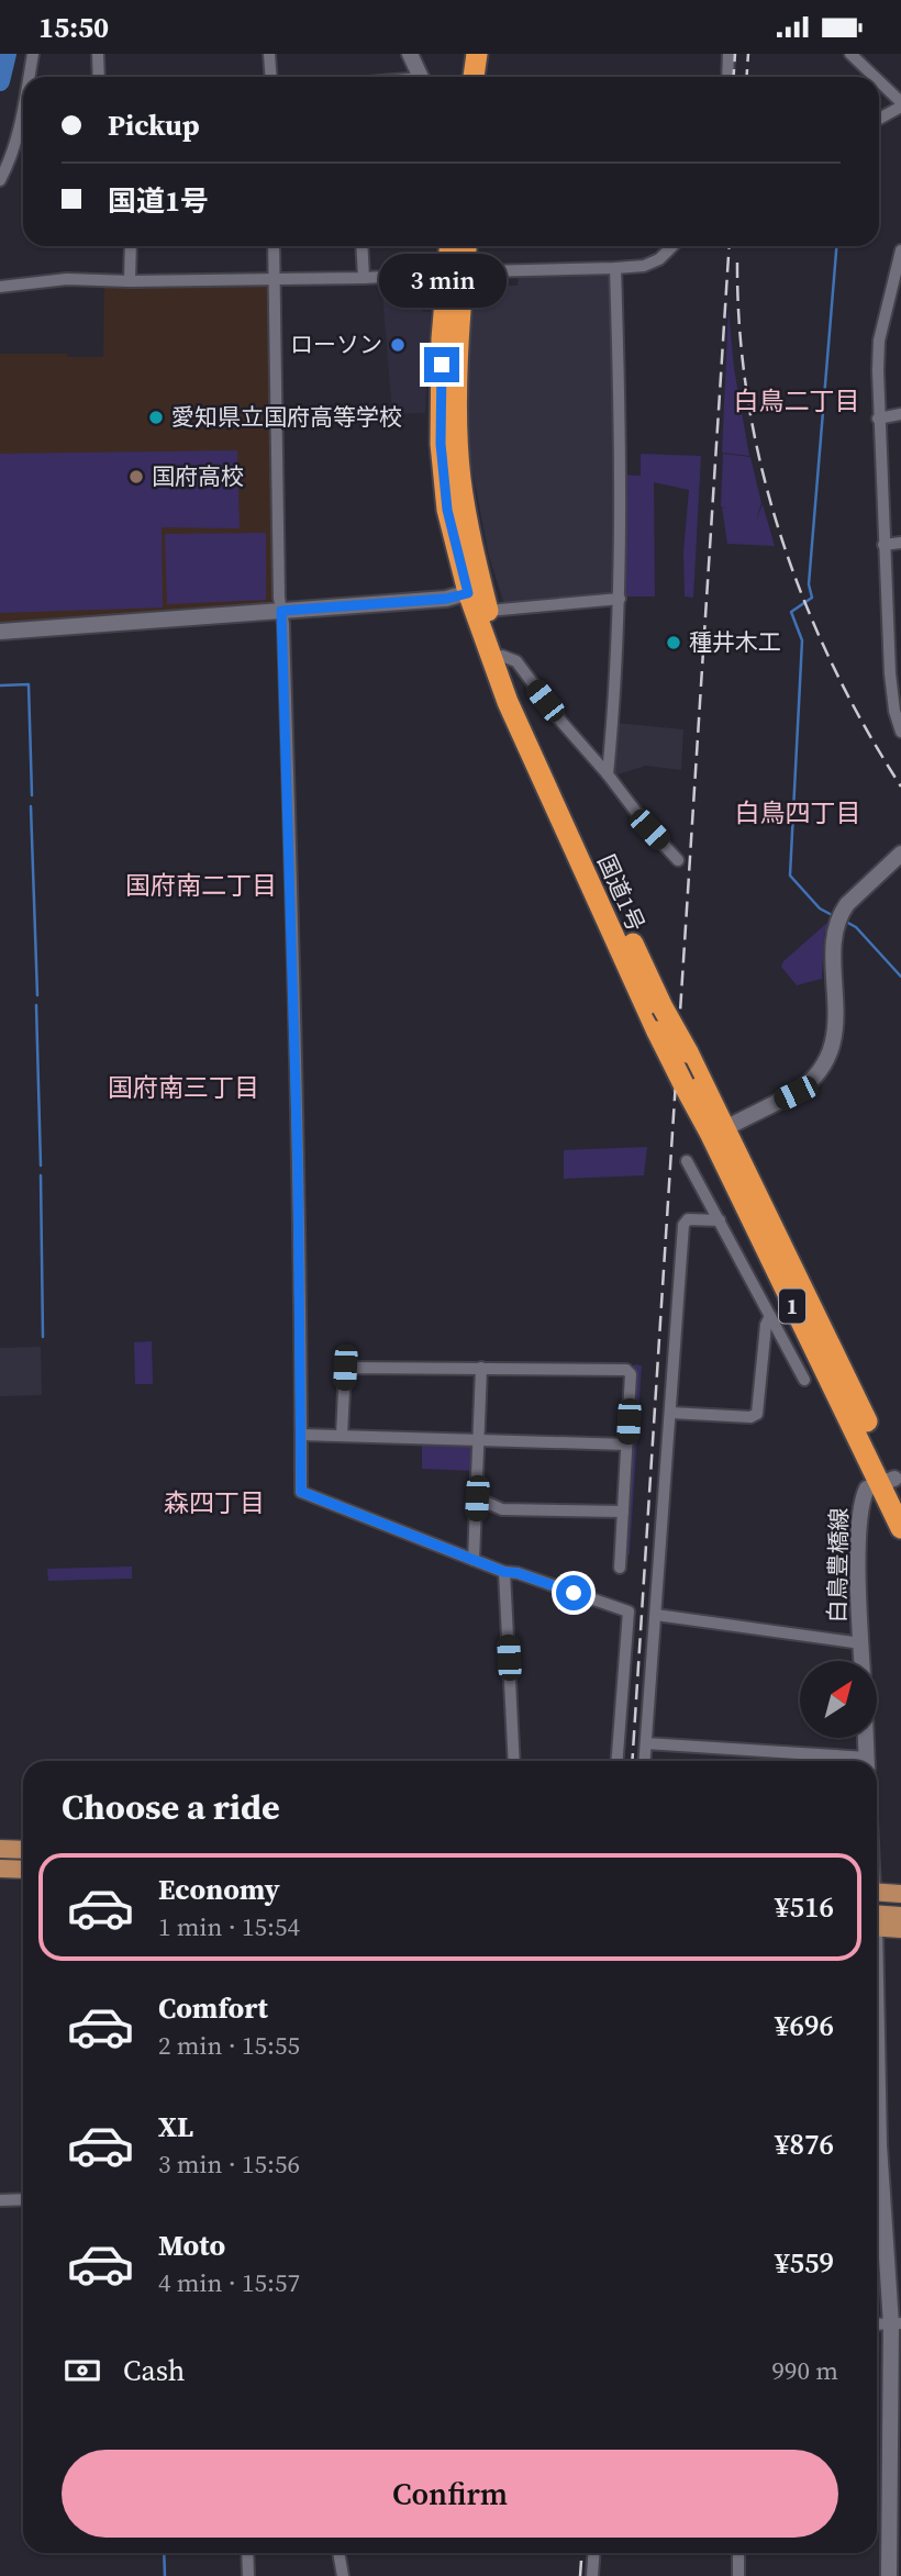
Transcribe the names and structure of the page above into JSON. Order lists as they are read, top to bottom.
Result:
{
  "streets": {
    "highway": ["国道1号", "1"],
    "main road": ["白鳥豊橋線"]
  },
  "crossings": [
    ["国道1号", "白鳥豊橋線"]
  ],
  "districts": [
    "白鳥二丁目",
    "白鳥四丁目",
    "国府南二丁目",
    "国府南三丁目",
    "森四丁目"
  ],
  "places": [
    "ローソン",
    "愛知県立国府高等学校",
    "国府高校",
    "種井木工"
  ],
  "north": "top right",
  "page": {
    "status": "15:50",
    "banner": ["Pickup", "国道1号"],
    "bubble": "3 min",
    "heading": "Choose a ride",
    "list": [
      {
        "name": "Economy",
        "note": "1 min · 15:54",
        "value": "¥516"
      },
      {
        "name": "Comfort",
        "note": "2 min · 15:55",
        "value": "¥696"
      },
      {
        "name": "XL",
        "note": "3 min · 15:56",
        "value": "¥876"
      },
      {
        "name": "Moto",
        "note": "4 min · 15:57",
        "value": "¥559"
      }
    ],
    "pay": ["Cash", "990 m"],
    "buttons": "Confirm"
  }
}
